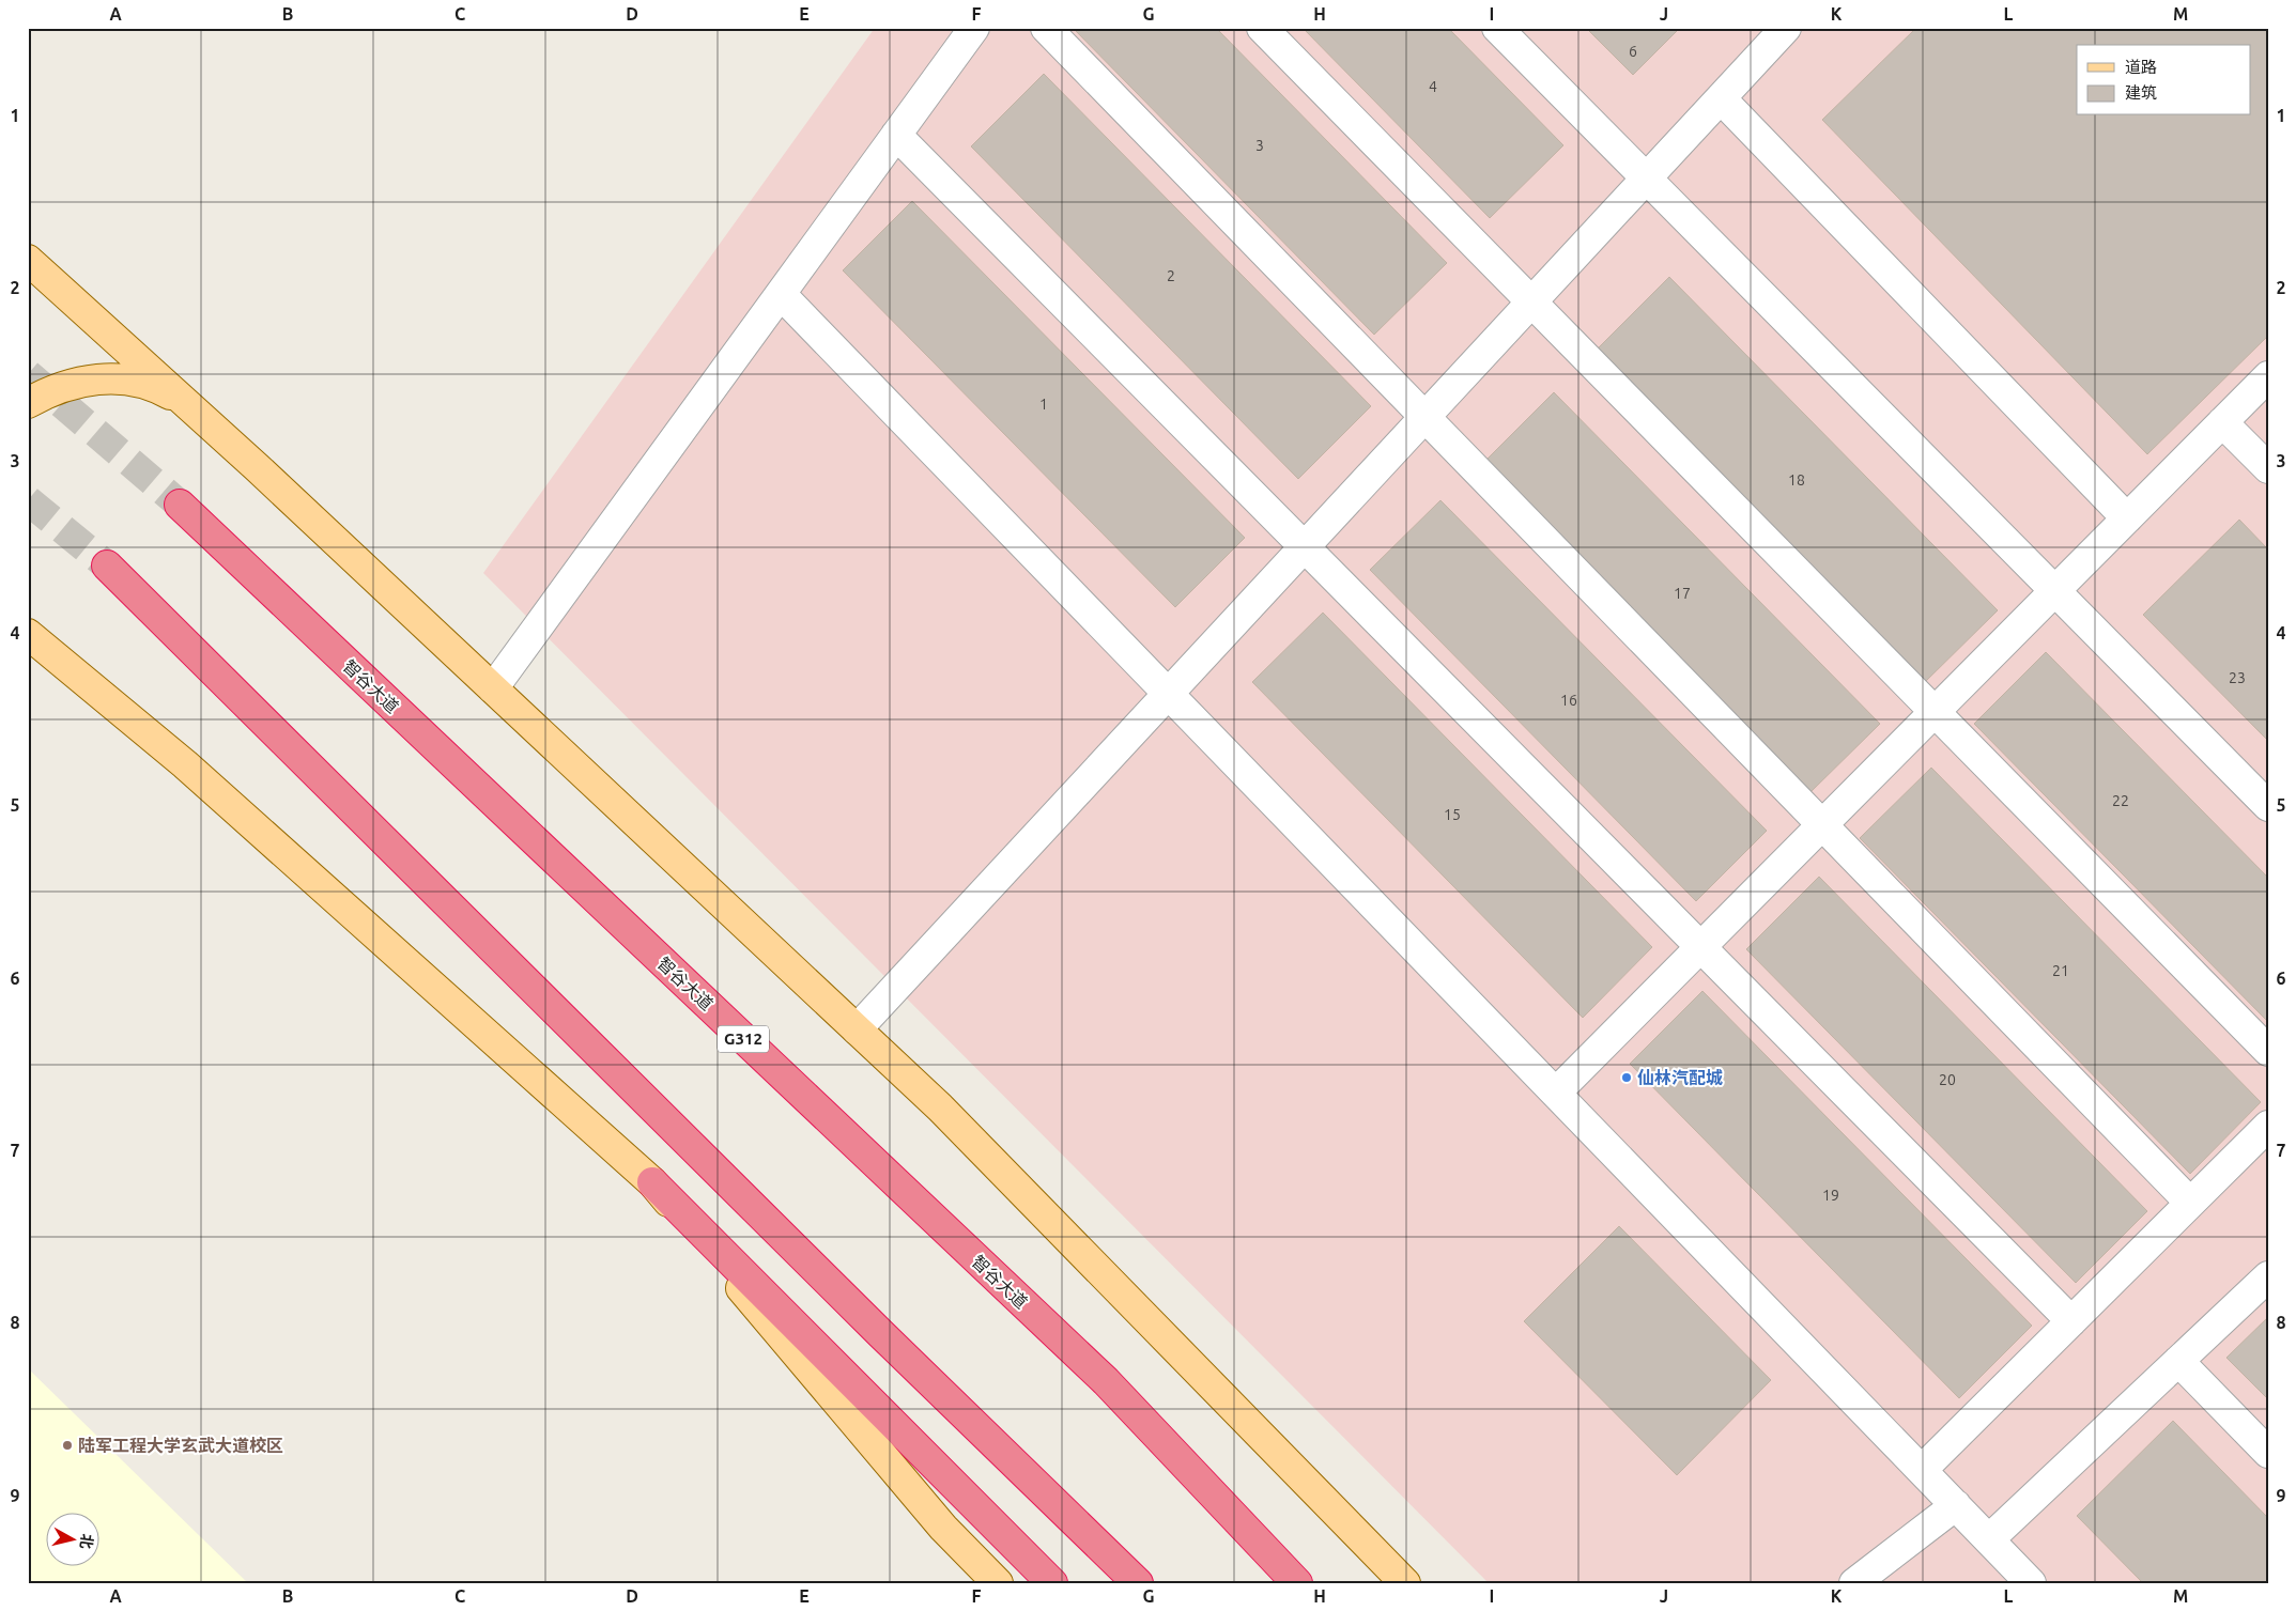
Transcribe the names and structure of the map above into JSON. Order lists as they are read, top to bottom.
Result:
{
  "streets": {
    "highway": ["智谷大道", "G312"]
  },
  "places": ["仙林汽配城", "陆军工程大学玄武大道校区"],
  "house_numbers": [
    "6",
    "4",
    "3",
    "2",
    "1",
    "18",
    "17",
    "23",
    "16",
    "22",
    "15",
    "21",
    "20",
    "19"
  ],
  "legend": ["道路", "建筑"],
  "north": "right",
  "grid": {
    "columns": [
      "A",
      "B",
      "C",
      "D",
      "E",
      "F",
      "G",
      "H",
      "I",
      "J",
      "K",
      "L",
      "M"
    ],
    "rows": [
      "1",
      "2",
      "3",
      "4",
      "5",
      "6",
      "7",
      "8",
      "9"
    ]
  }
}
